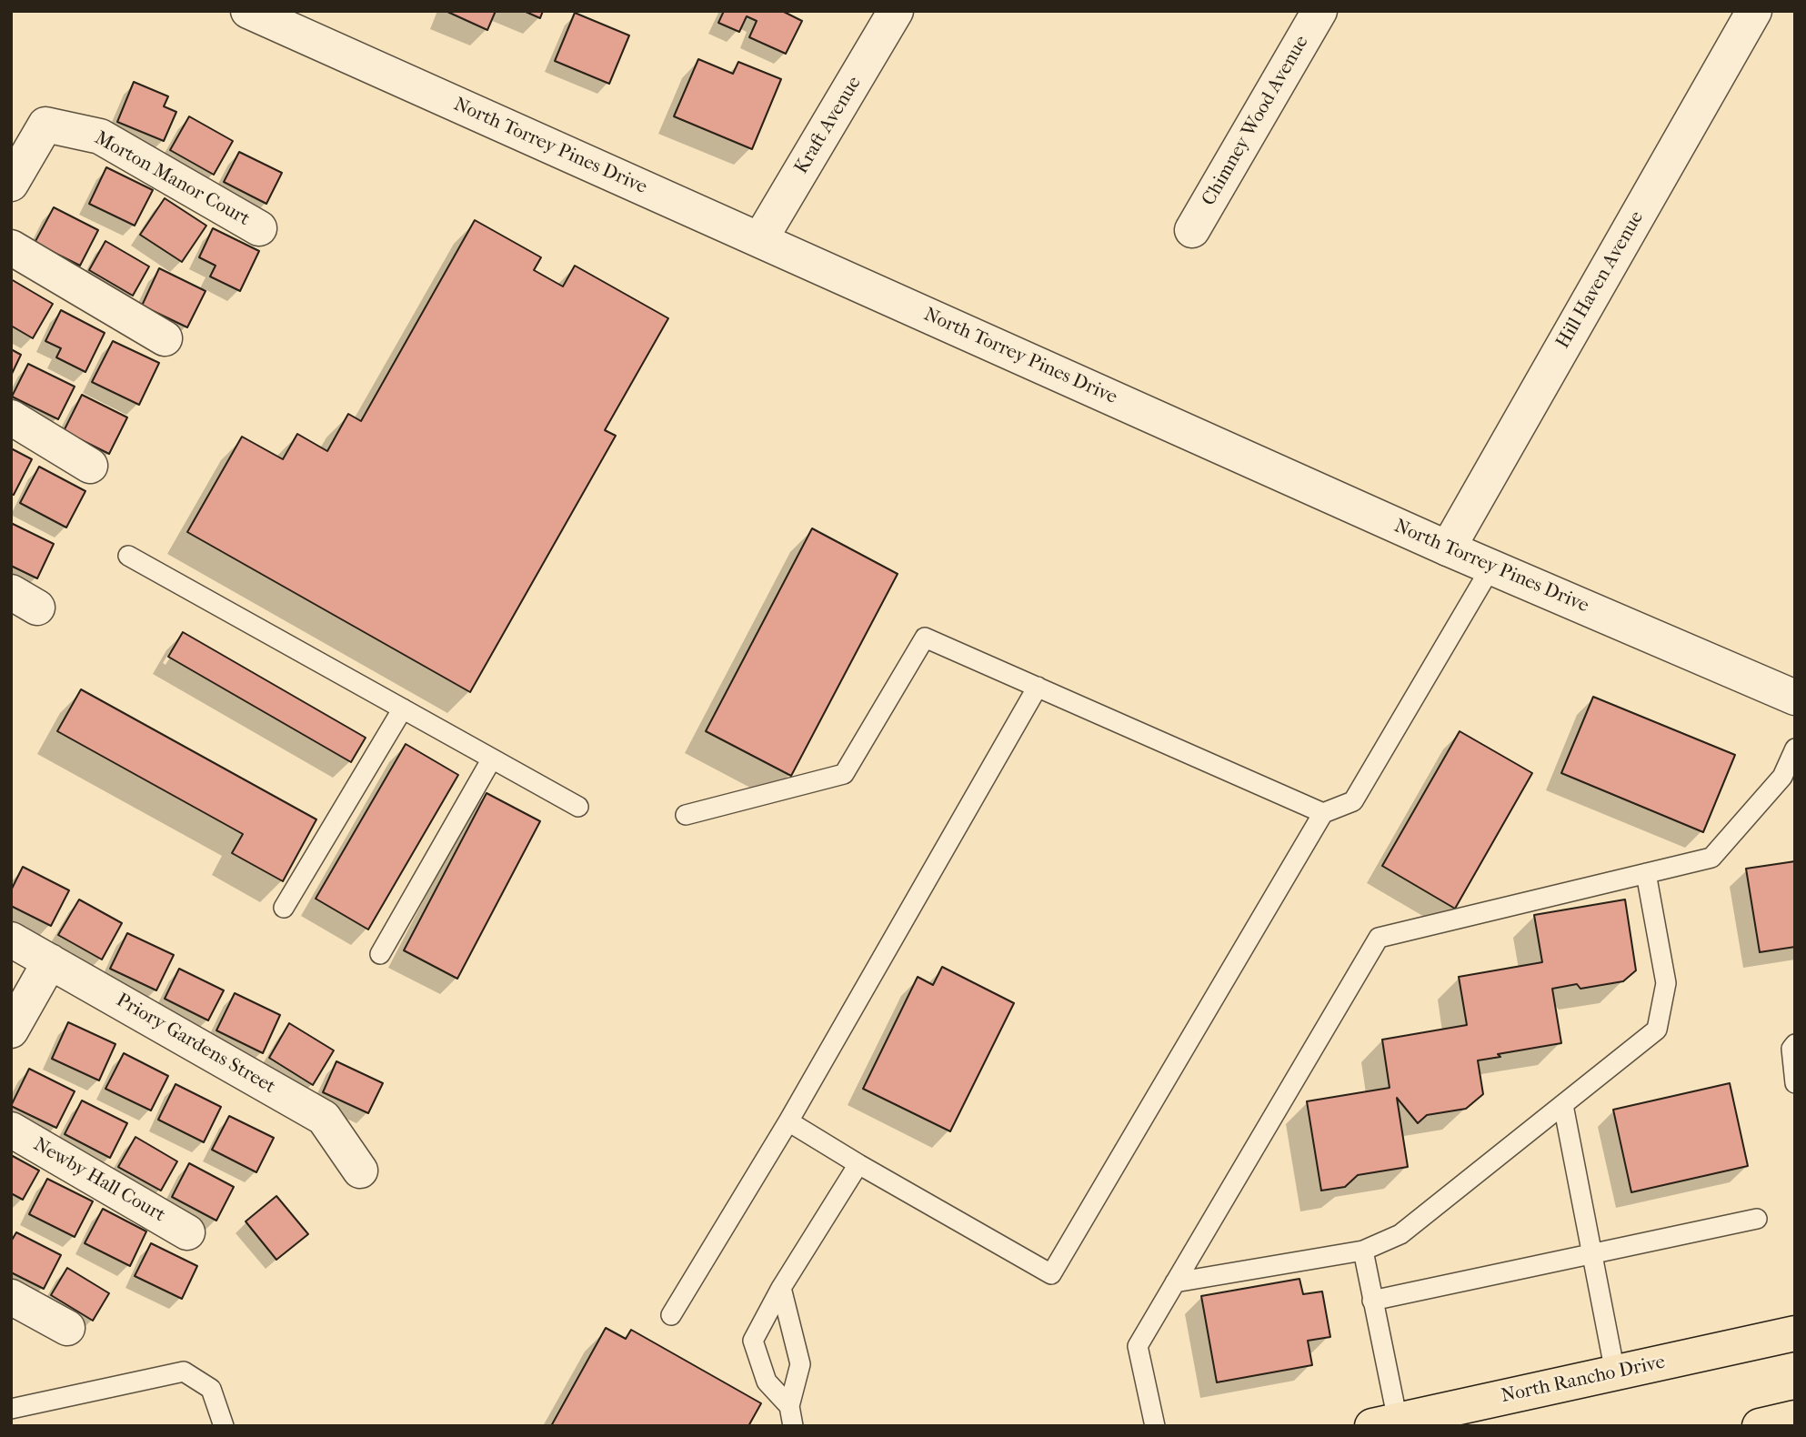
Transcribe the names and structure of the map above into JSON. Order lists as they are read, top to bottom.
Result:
{
  "streets": {
    "main road": ["North Rancho Drive"],
    "street": [
      "Chimney Wood Avenue",
      "Kraft Avenue",
      "North Torrey Pines Drive",
      "Morton Manor Court",
      "Hill Haven Avenue",
      "Priory Gardens Street",
      "Newby Hall Court"
    ]
  },
  "crossings": [
    ["Kraft Avenue", "North Torrey Pines Drive"],
    ["North Torrey Pines Drive", "Hill Haven Avenue"]
  ]
}
